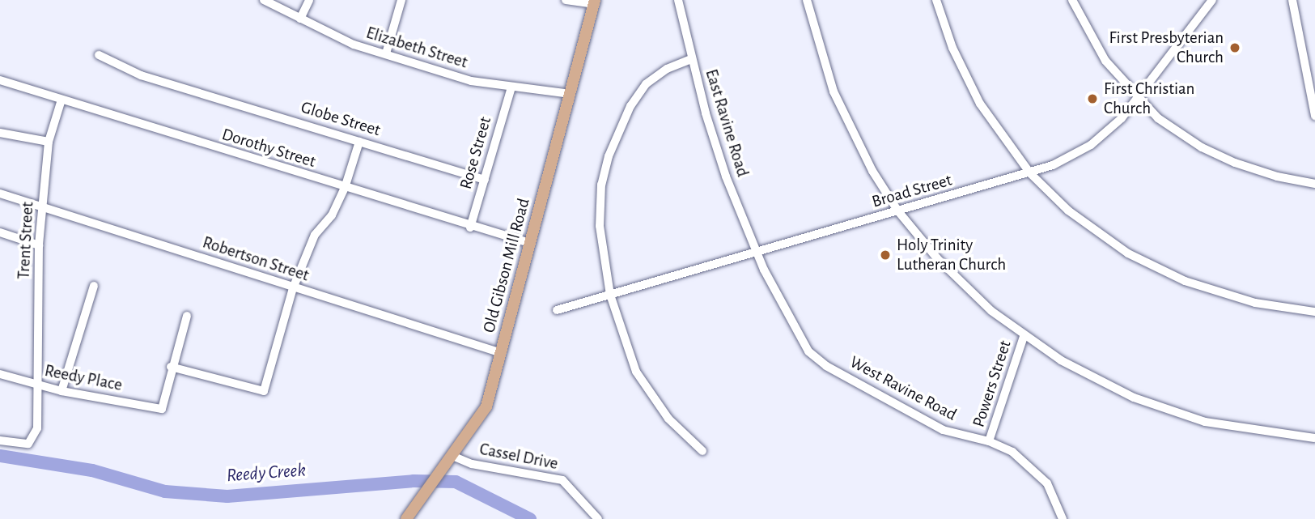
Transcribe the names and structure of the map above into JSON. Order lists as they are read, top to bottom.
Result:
{
  "streets": {
    "main road": ["Old Gibson Mill Road"],
    "street": [
      "Elizabeth Street",
      "Globe Street",
      "East Ravine Road",
      "Dorothy Street",
      "Rose Street",
      "Broad Street",
      "Trent Street",
      "Robertson Street",
      "Reedy Place",
      "Powers Street",
      "West Ravine Road",
      "Cassel Drive"
    ]
  },
  "crossings": [
    ["Elizabeth Street", "Rose Street"],
    ["Elizabeth Street", "Old Gibson Mill Road"],
    ["Globe Street", "Rose Street"],
    ["East Ravine Road", "Broad Street"],
    ["East Ravine Road", "West Ravine Road"],
    ["Dorothy Street", "Rose Street"],
    ["Dorothy Street", "Trent Street"],
    ["Dorothy Street", "Old Gibson Mill Road"],
    ["Broad Street", "West Ravine Road"],
    ["Trent Street", "Robertson Street"],
    ["Trent Street", "Reedy Place"],
    ["Robertson Street", "Old Gibson Mill Road"],
    ["Old Gibson Mill Road", "Cassel Drive"],
    ["Powers Street", "West Ravine Road"]
  ],
  "water": ["Reedy Creek"],
  "places": ["First Presbyterian Church", "First Christian Church", "Holy Trinity Lutheran Church"]
}
